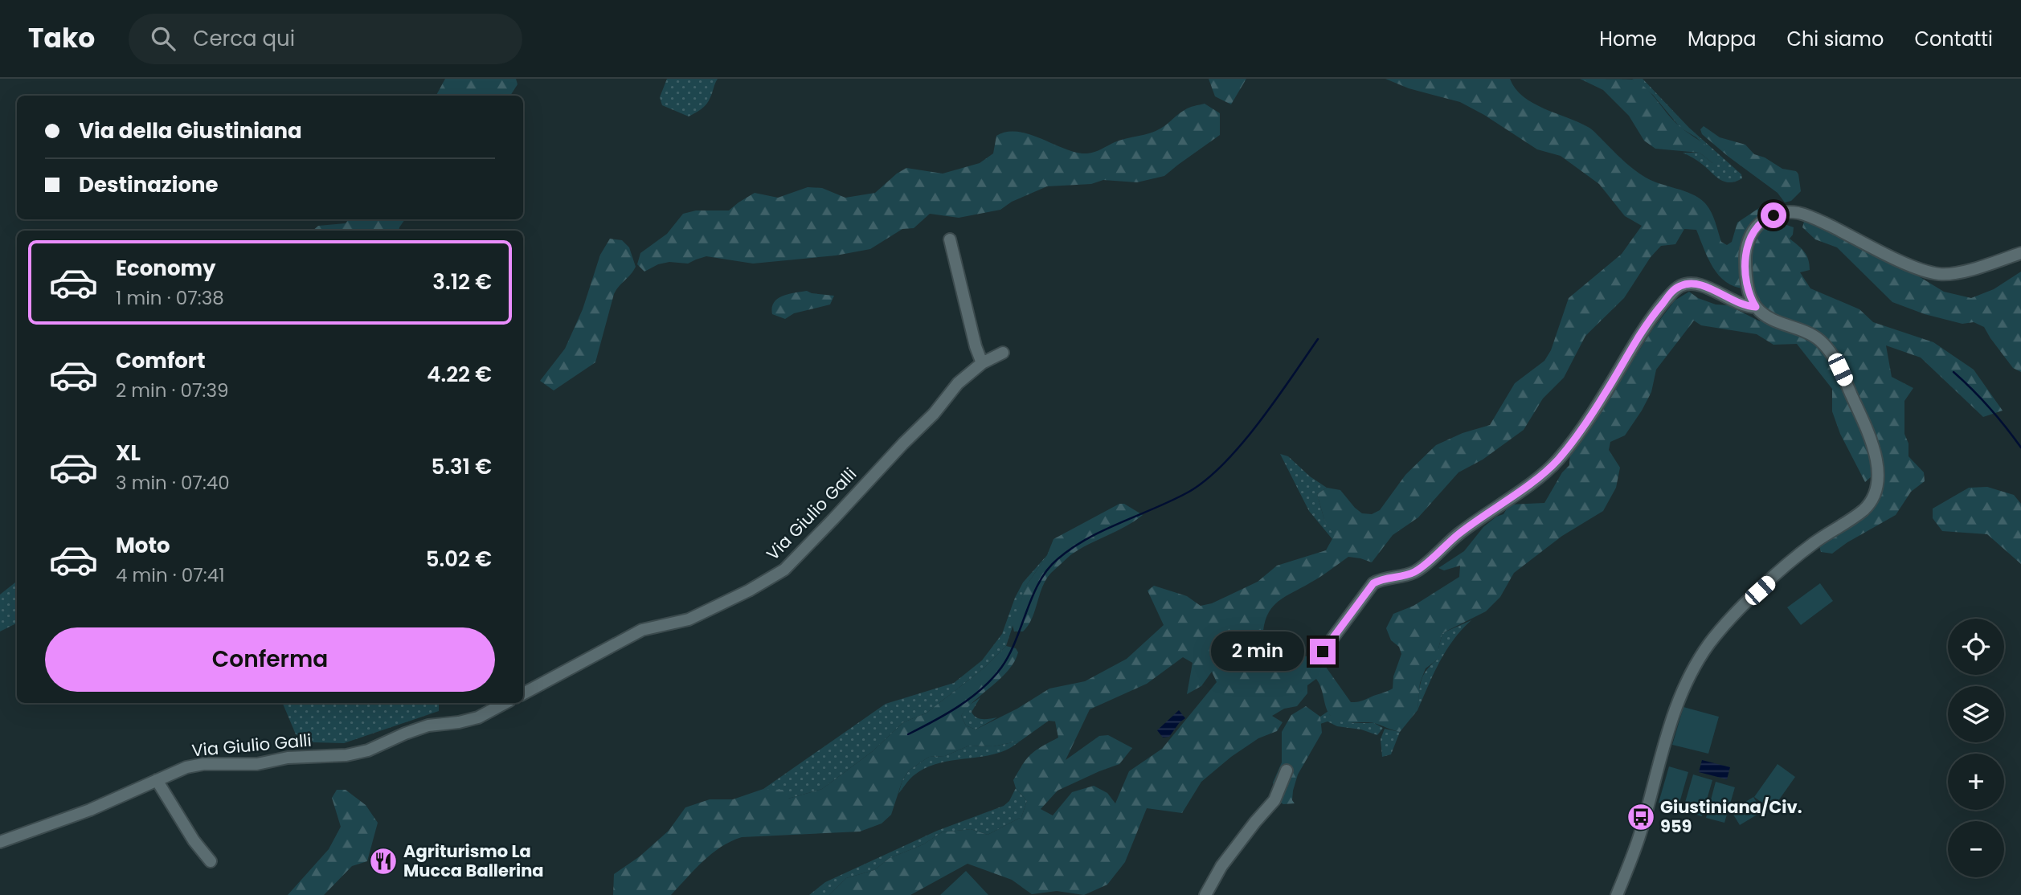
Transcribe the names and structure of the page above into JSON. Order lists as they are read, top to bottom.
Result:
{
  "streets": {
    "street": ["Via Giulio Galli"]
  },
  "places": {
    "bus stop": ["Giustiniana/Civ. 959"],
    "restaurant": ["Agriturismo La Mucca Ballerina"]
  },
  "page": {
    "header": "Tako",
    "search": "Cerca qui",
    "nav": [
      "Home",
      "Mappa",
      "Chi siamo",
      "Contatti"
    ],
    "banner": ["Via della Giustiniana", "Destinazione"],
    "list": [
      {
        "name": "Economy",
        "note": "1 min · 07:38",
        "value": "3.12 €"
      },
      {
        "name": "Comfort",
        "note": "2 min · 07:39",
        "value": "4.22 €"
      },
      {
        "name": "XL",
        "note": "3 min · 07:40",
        "value": "5.31 €"
      },
      {
        "name": "Moto",
        "note": "4 min · 07:41",
        "value": "5.02 €"
      }
    ],
    "buttons": "Conferma",
    "map_buttons": ["+", "−"],
    "bubble": "2 min"
  }
}
